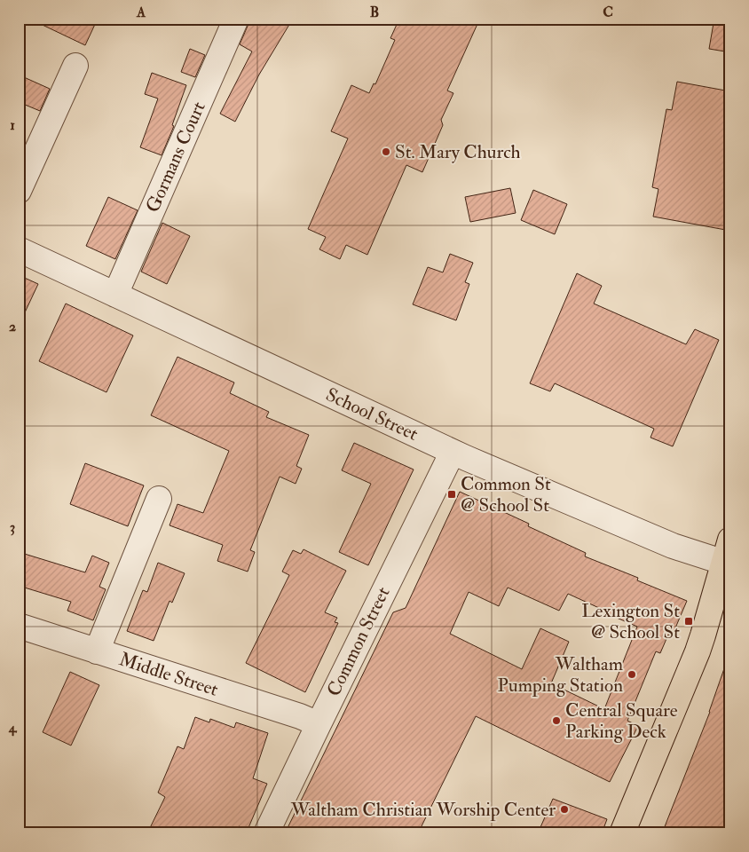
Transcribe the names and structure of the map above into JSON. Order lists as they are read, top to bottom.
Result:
{
  "streets": {
    "street": [
      "Gormans Court",
      "School Street",
      "Common Street",
      "Middle Street"
    ]
  },
  "crossings": [
    ["Gormans Court", "School Street"],
    ["School Street", "Common Street"],
    ["Common Street", "Middle Street"]
  ],
  "places": {
    "other": [
      "St. Mary Church",
      "Waltham Pumping Station",
      "Central Square Parking Deck",
      "Waltham Christian Worship Center"
    ],
    "transit": ["Common St @ School St", "Lexington St @ School St"]
  },
  "grid": {
    "columns": ["A", "B", "C"],
    "rows": [
      "1",
      "2",
      "3",
      "4"
    ]
  }
}
